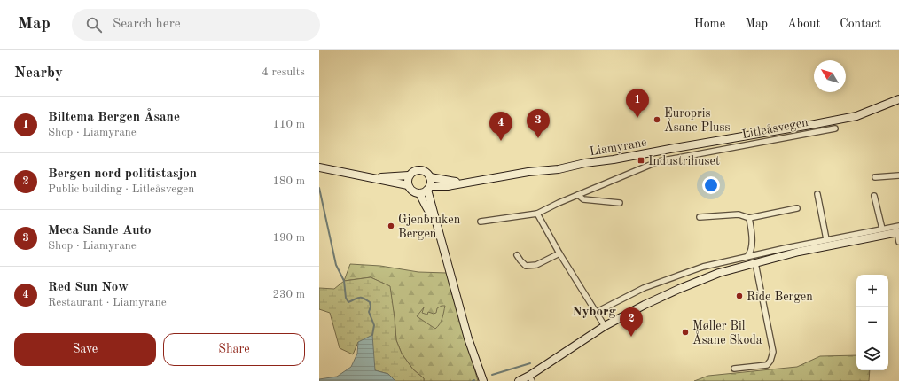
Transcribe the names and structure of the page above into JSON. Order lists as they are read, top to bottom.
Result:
{
  "streets": {
    "main road": ["Liamyrane"],
    "street": ["Litleåsvegen"]
  },
  "districts": ["Nyborg"],
  "places": {
    "other": [
      "Europris Åsane Pluss",
      "Gjenbruken Bergen",
      "Ride Bergen",
      "Møller Bil Åsane Skoda"
    ],
    "transit": ["Industrihuset"]
  },
  "north": "top left",
  "page": {
    "header": "Map",
    "search": "Search here",
    "nav": [
      "Home",
      "Map",
      "About",
      "Contact"
    ],
    "heading": ["Nearby", "4 results"],
    "pins": [
      "1",
      "3",
      "4",
      "2"
    ],
    "list": [
      {
        "mark": "1",
        "name": "Biltema Bergen Åsane",
        "note": "Shop · Liamyrane",
        "value": "110 m"
      },
      {
        "mark": "2",
        "name": "Bergen nord politistasjon",
        "note": "Public building · Litleåsvegen",
        "value": "180 m"
      },
      {
        "mark": "3",
        "name": "Meca Sande Auto",
        "note": "Shop · Liamyrane",
        "value": "190 m"
      },
      {
        "mark": "4",
        "name": "Red Sun Now",
        "note": "Restaurant · Liamyrane",
        "value": "230 m"
      }
    ],
    "map_buttons": ["+", "−"],
    "buttons": ["Save", "Share"]
  }
}
